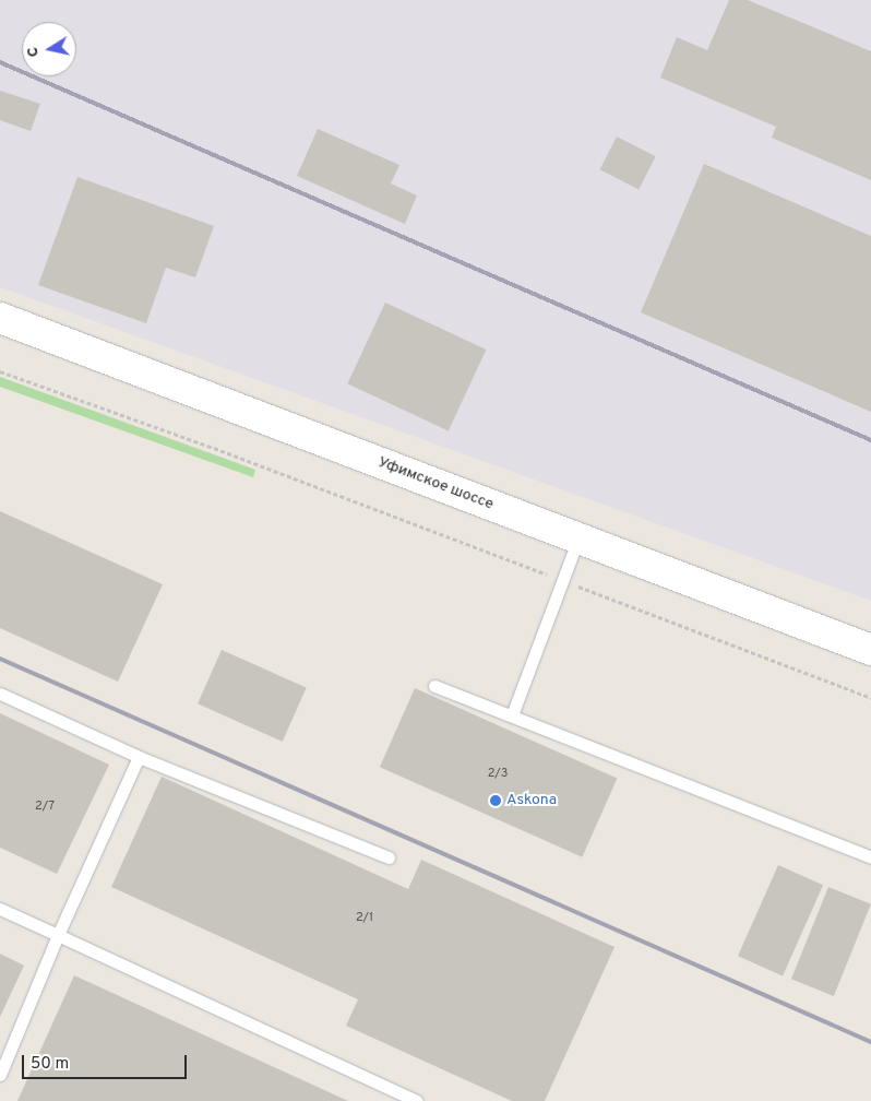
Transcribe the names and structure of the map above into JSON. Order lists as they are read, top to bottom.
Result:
{
  "streets": {
    "main road": ["Уфимское шоссе"]
  },
  "places": ["Askona"],
  "house_numbers": ["2/3", "2/7", "2/1"],
  "scale_bar": "50 m",
  "north": "left"
}
